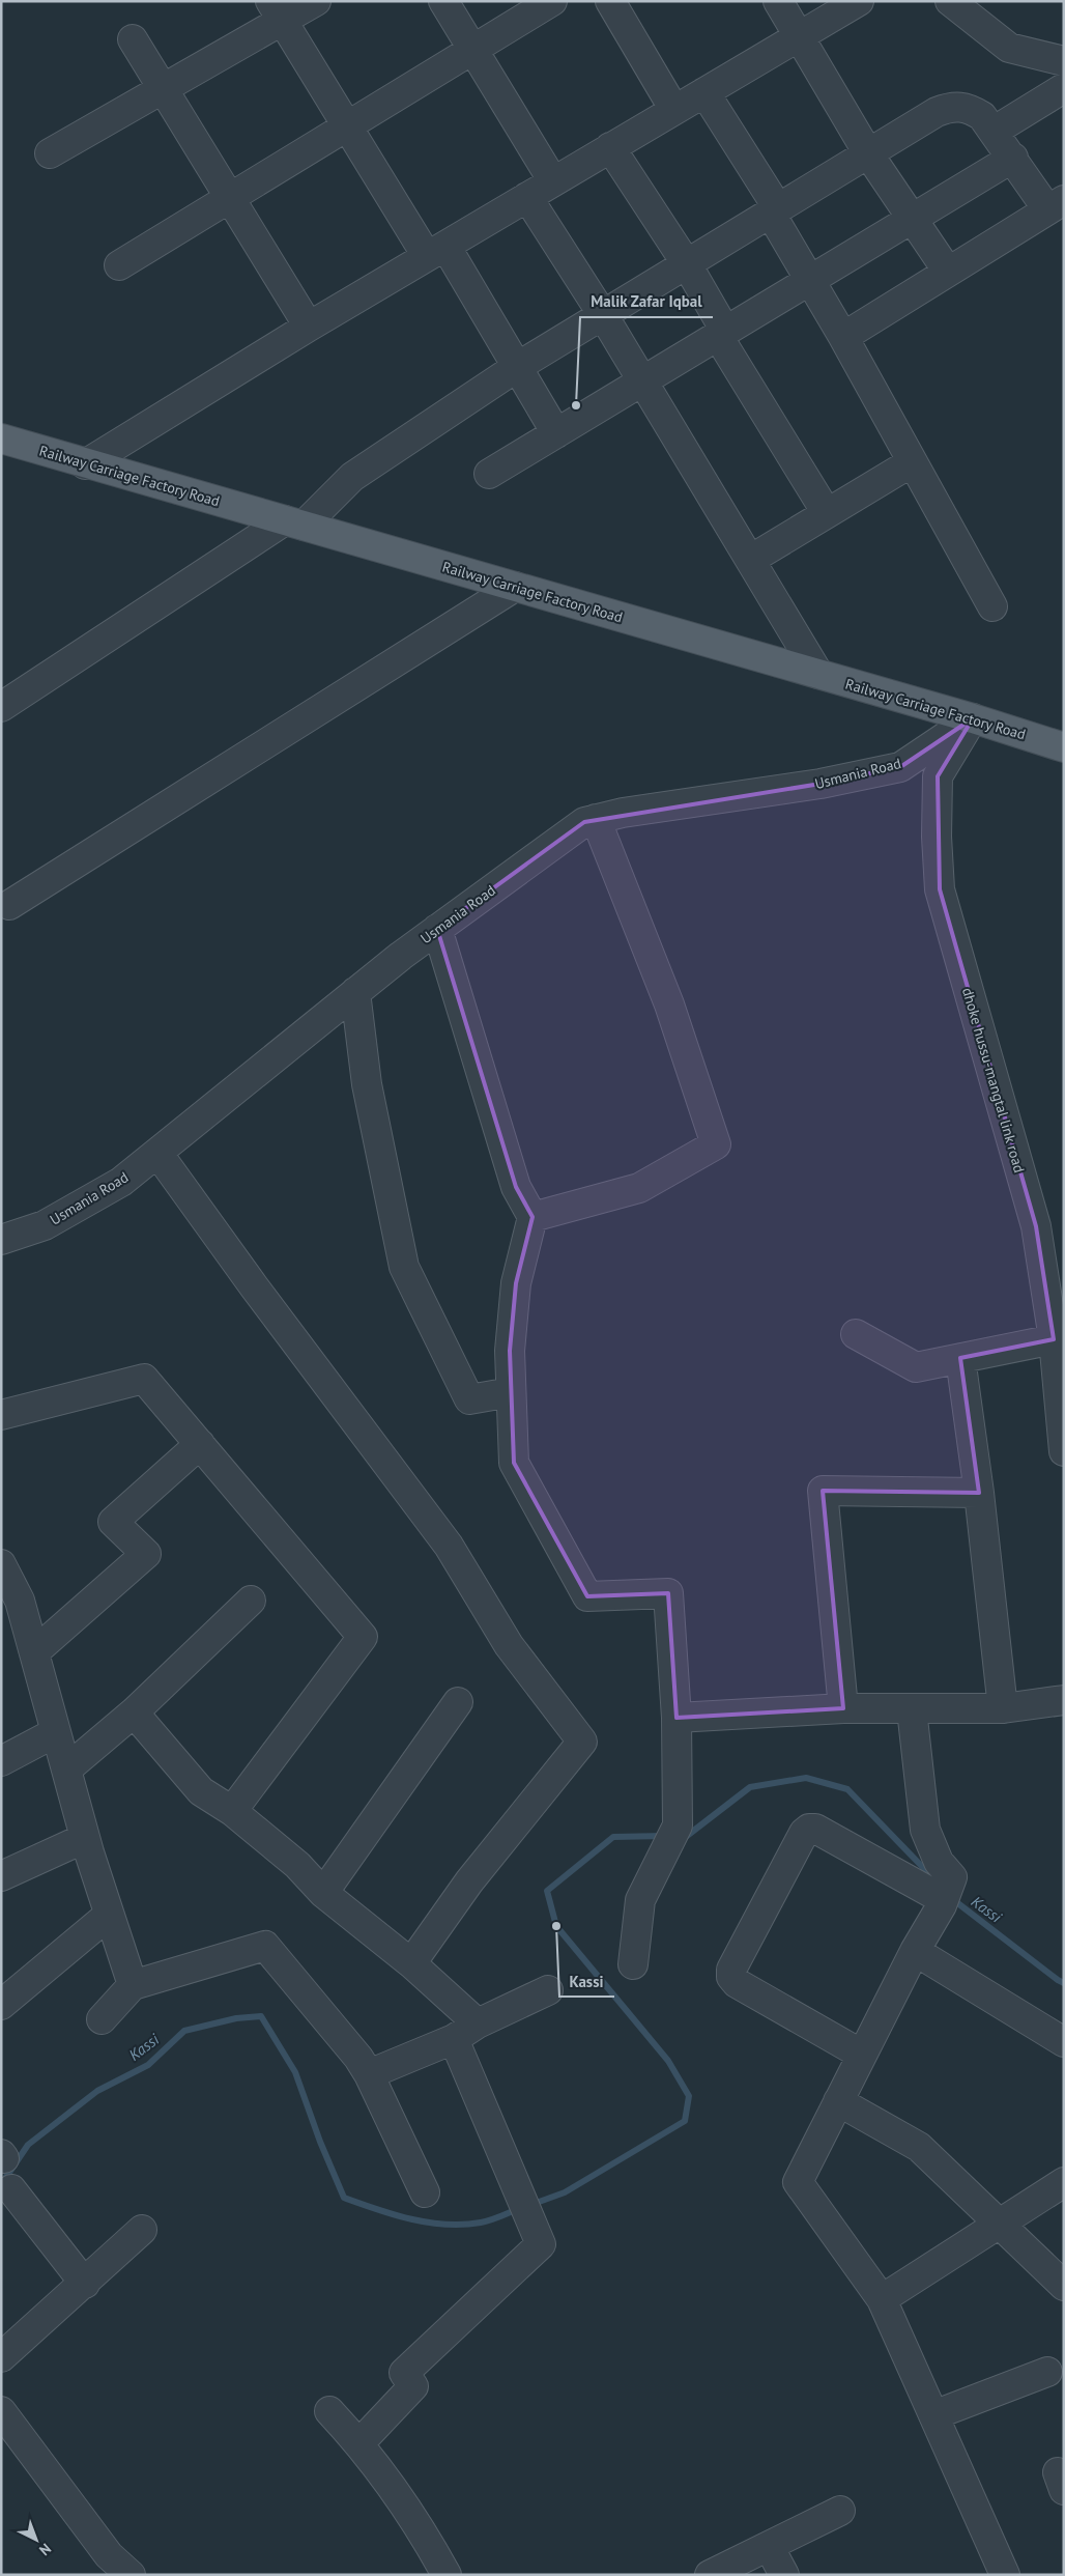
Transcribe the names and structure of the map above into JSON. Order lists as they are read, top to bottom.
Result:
{
  "streets": {
    "main road": ["Railway Carriage Factory Road"],
    "street": ["Usmania Road", "dhoke hussu-mangtal link road"]
  },
  "crossings": [
    ["Railway Carriage Factory Road", "Usmania Road"],
    ["Railway Carriage Factory Road", "dhoke hussu-mangtal link road"],
    ["Usmania Road", "dhoke hussu-mangtal link road"]
  ],
  "water": ["Kassi"],
  "places": ["Malik Zafar Iqbal", "Kassi"],
  "north": "bottom right"
}
